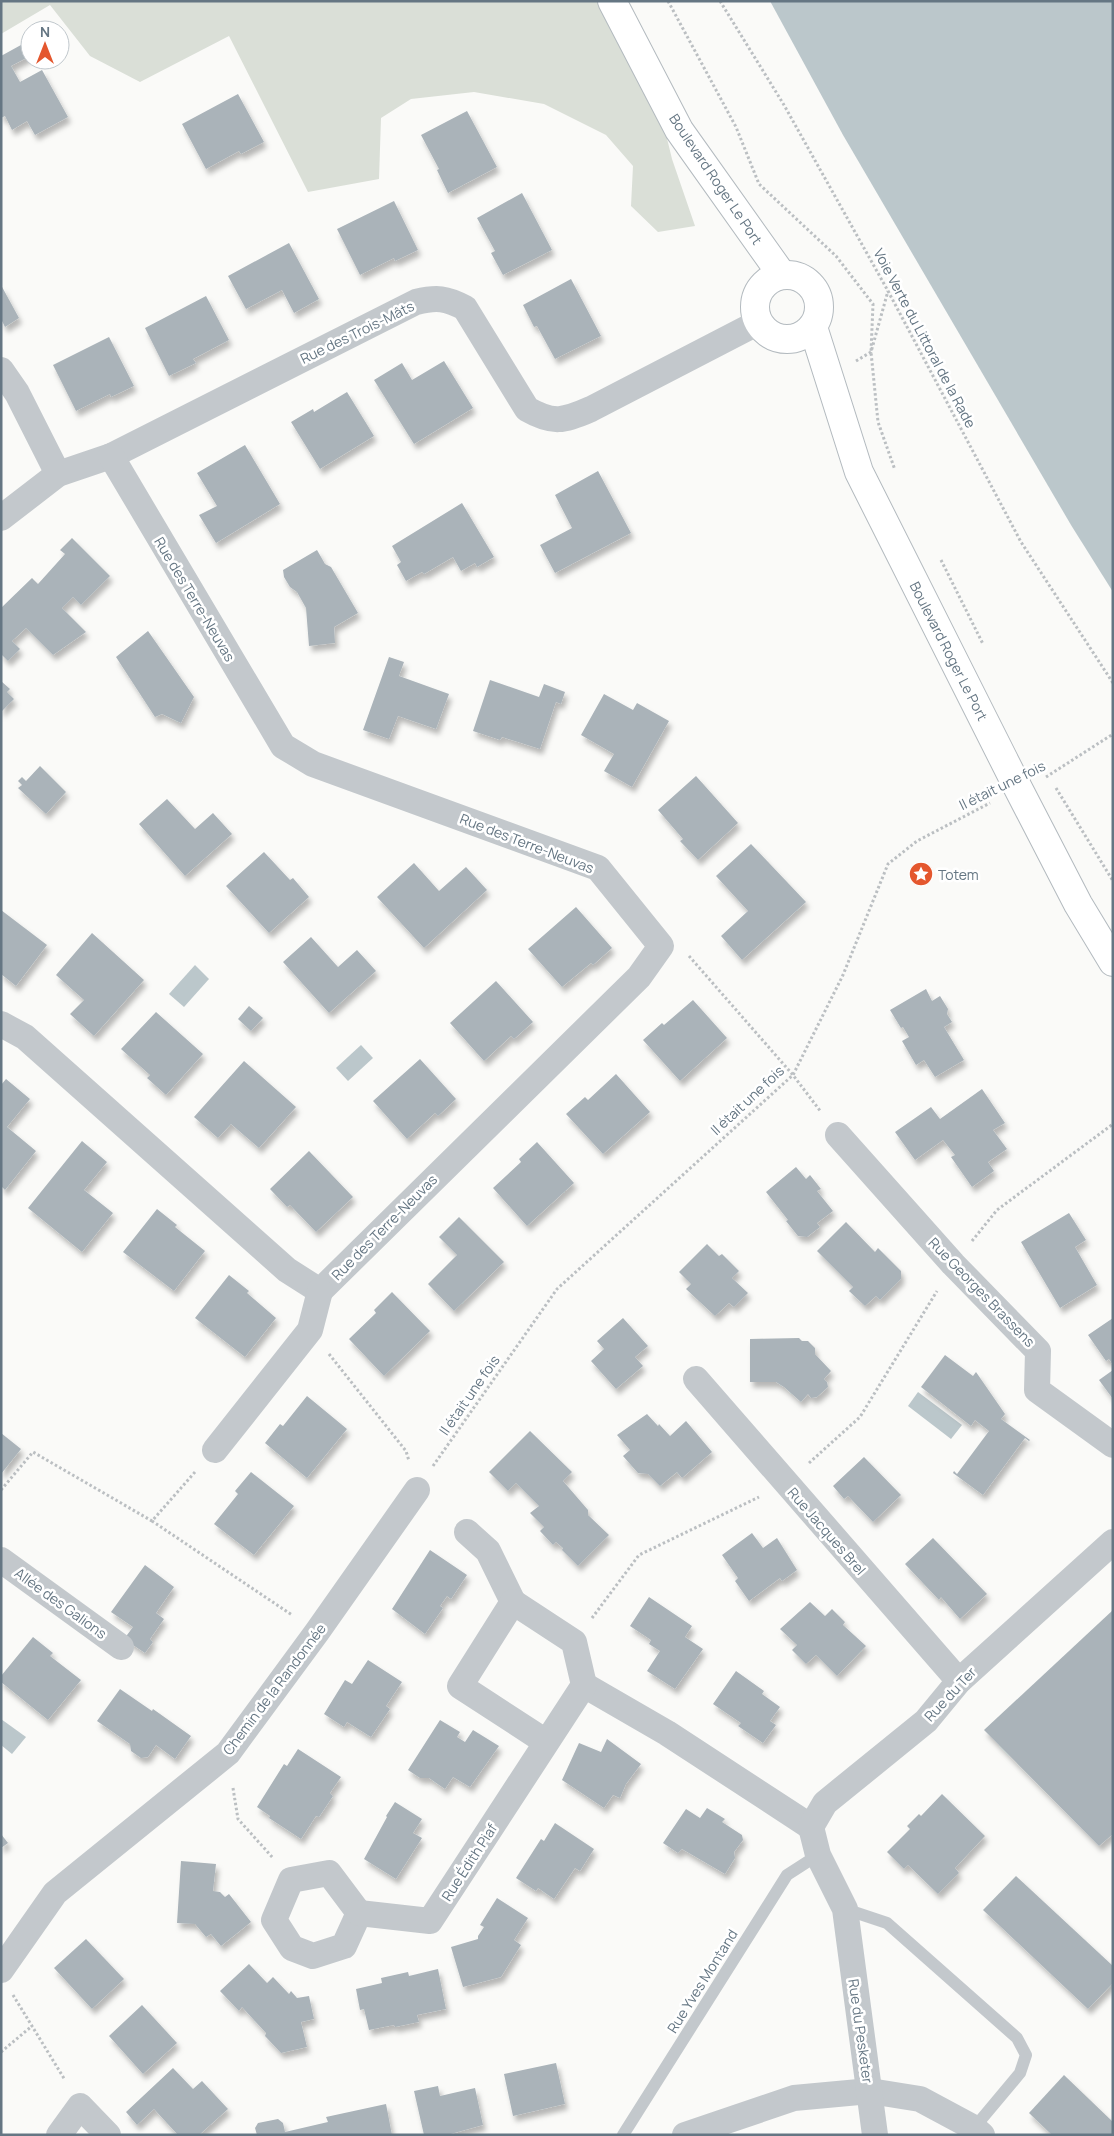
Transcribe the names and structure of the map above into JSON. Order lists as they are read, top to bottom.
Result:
{
  "streets": {
    "street": [
      "Boulevard Roger Le Port",
      "Rue des Trois-Mâts",
      "Rue des Terre-Neuvas",
      "Rue Georges Brassens",
      "Rue Jacques Brel",
      "Allée des Galions",
      "Chemin de la Randonnée",
      "Rue du Ter",
      "Rue Édith Piaf",
      "Rue du Pesketer"
    ],
    "lane": ["Rue Yves Montand"],
    "path": ["Voie Verte du Littoral de la Rade", "Il était une fois"]
  },
  "crossings": [
    ["Boulevard Roger Le Port", "Rue des Trois-Mâts"],
    ["Boulevard Roger Le Port", "Il était une fois"],
    ["Rue des Trois-Mâts", "Rue des Terre-Neuvas"],
    ["Il était une fois", "Chemin de la Randonnée"],
    ["Rue Jacques Brel", "Rue du Ter"],
    ["Rue Yves Montand", "Rue du Pesketer"]
  ],
  "places": {
    "place": ["Totem"]
  },
  "north": "top"
}
